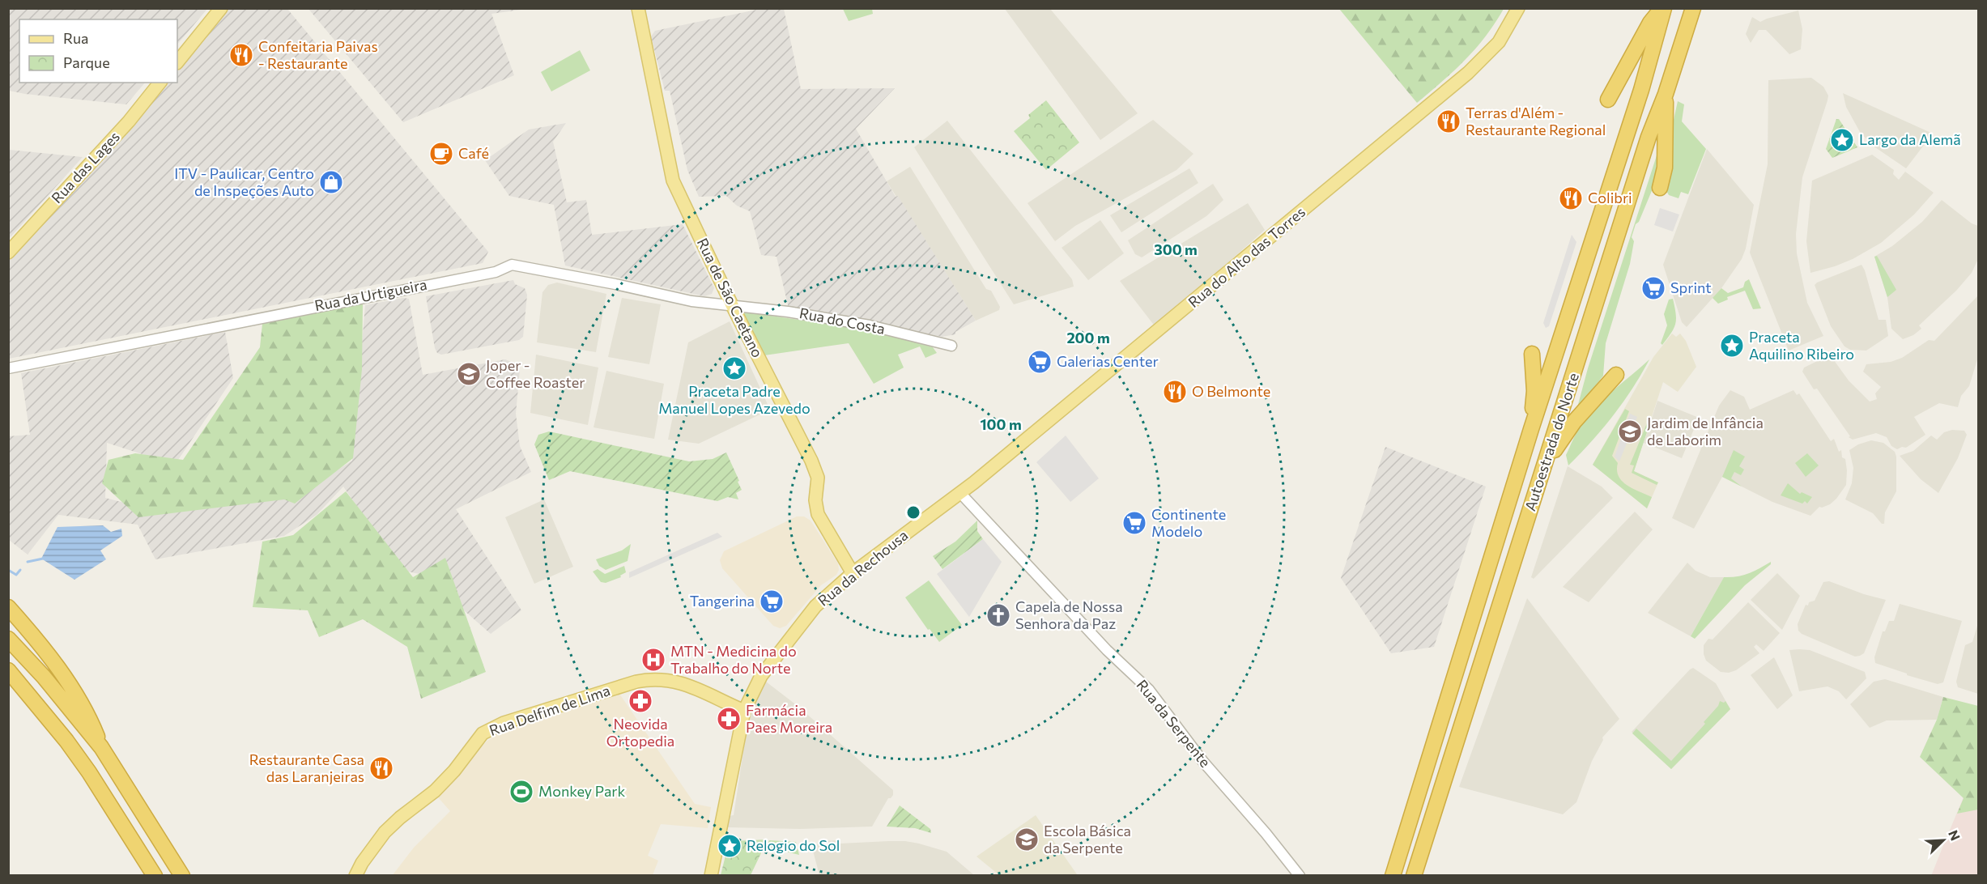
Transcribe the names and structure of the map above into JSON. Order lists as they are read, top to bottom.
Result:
{
  "streets": {
    "highway": ["Autoestrada do Norte"],
    "main road": [
      "Rua das Lages",
      "Rua do Alto das Torres",
      "Rua de São Caetano",
      "Rua da Rechousa",
      "Rua Delfim de Lima"
    ],
    "street": ["Rua da Urtigueira", "Rua do Costa", "Rua da Serpente"]
  },
  "crossings": [
    ["Rua do Alto das Torres", "Rua da Rechousa"],
    ["Rua do Alto das Torres", "Rua da Serpente"],
    ["Rua da Urtigueira", "Rua de São Caetano"],
    ["Rua da Urtigueira", "Rua do Costa"],
    ["Rua de São Caetano", "Rua do Costa"],
    ["Rua de São Caetano", "Rua da Rechousa"],
    ["Rua da Rechousa", "Rua Delfim de Lima"],
    ["Rua da Rechousa", "Rua da Serpente"]
  ],
  "places": {
    "restaurant": [
      "Confeitaria Paivas - Restaurante",
      "Terras d'Além - Restaurante Regional",
      "Colibri",
      "O Belmonte",
      "Restaurante Casa das Laranjeiras"
    ],
    "place": [
      "Largo da Alemã",
      "Praceta Aquilino Ribeiro",
      "Praceta Padre Manuel Lopes Azevedo",
      "Relogio do Sol"
    ],
    "cafe": ["Café"],
    "shop": ["ITV - Paulicar, Centro de Inspeções Auto"],
    "supermarket": [
      "Sprint",
      "Galerias Center",
      "Continente Modelo",
      "Tangerina"
    ],
    "school or university": ["Joper - Coffee Roaster", "Jardim de Infância de Laborim", "Escola Básica da Serpente"],
    "church": ["Capela de Nossa Senhora da Paz"],
    "hospital": ["MTN - Medicina do Trabalho do Norte"],
    "pharmacy": ["Neovida Ortopedia", "Farmácia Paes Moreira"],
    "sports": ["Monkey Park"]
  },
  "legend": ["Rua", "Parque"],
  "north": "top right",
  "rings": ["300 m", "200 m", "100 m"]
}
